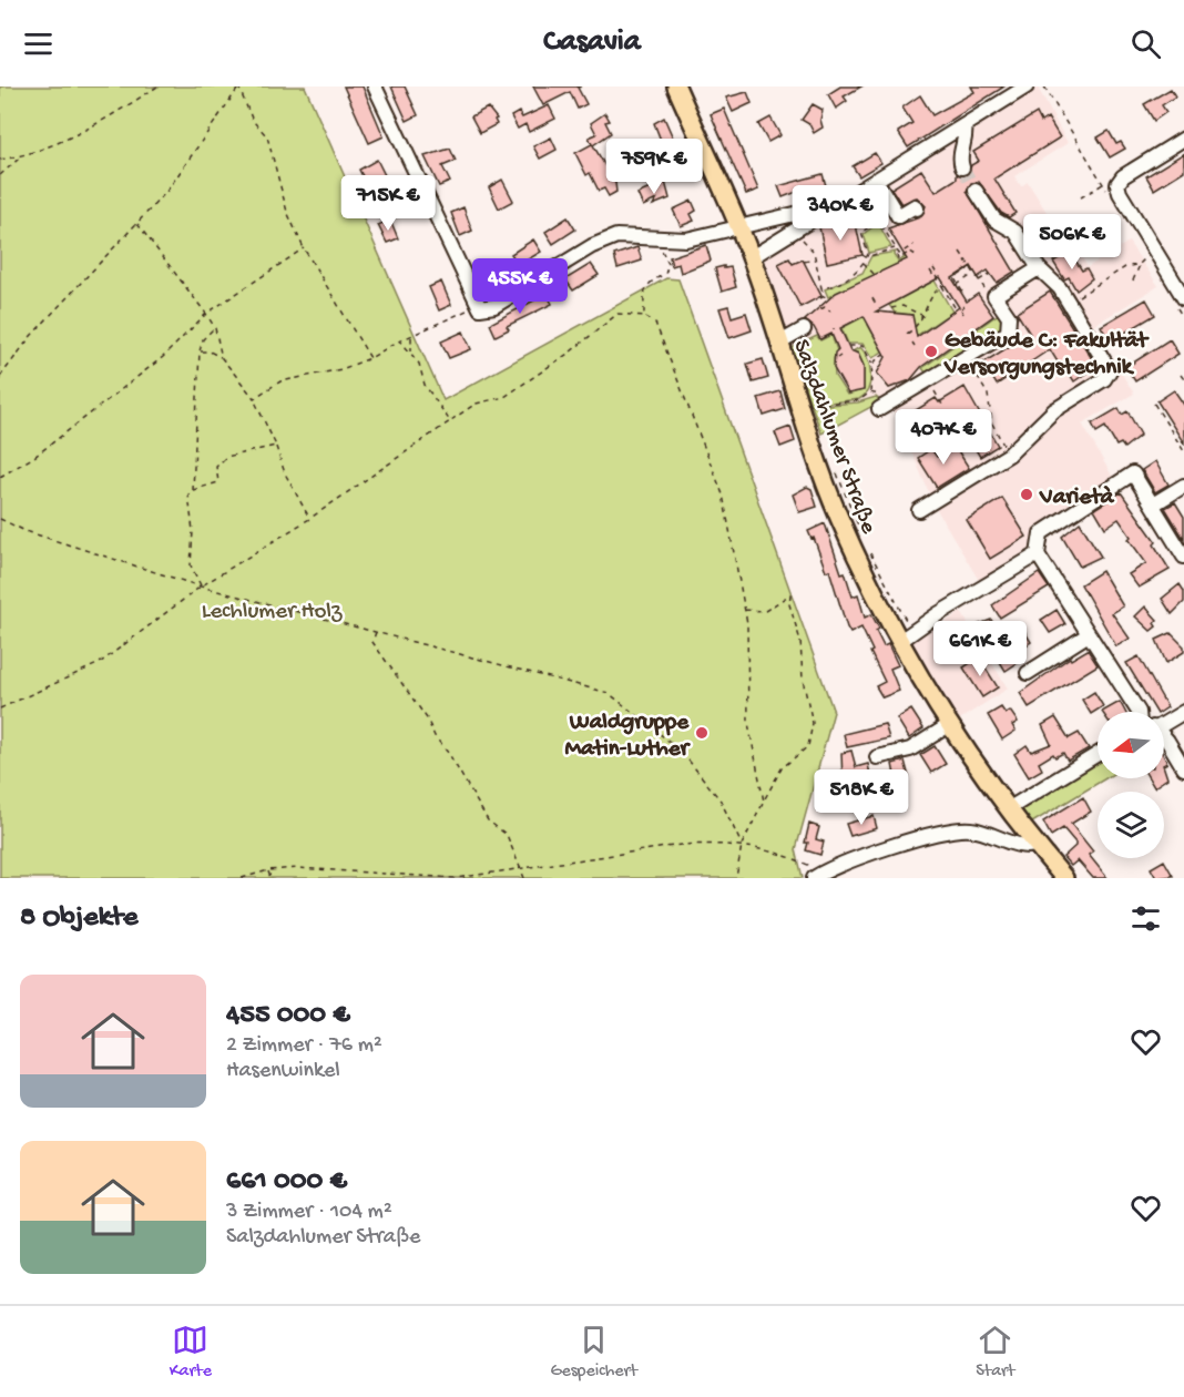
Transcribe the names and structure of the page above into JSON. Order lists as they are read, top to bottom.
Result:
{
  "streets": {
    "main road": ["Salzdahlumer Straße"]
  },
  "parks": ["Lechlumer Holz"],
  "places": ["Gebäude C: Fakultät Versorgungstechnik", "Varietà", "Waldgruppe Matin-Luther"],
  "north": "left",
  "page": {
    "header": "Casavia",
    "price": [
      "759K €",
      "715K €",
      "340K €",
      "506K €",
      "455K €",
      "407K €",
      "661K €",
      "518K €"
    ],
    "heading": "8 Objekte",
    "list": [
      {
        "name": "455 000 €",
        "note": "2 Zimmer · 76 m² · Hasenwinkel"
      },
      {
        "name": "661 000 €",
        "note": "3 Zimmer · 104 m² · Salzdahlumer Straße"
      }
    ],
    "tabs": ["Karte", "Gespeichert", "Start"]
  }
}
